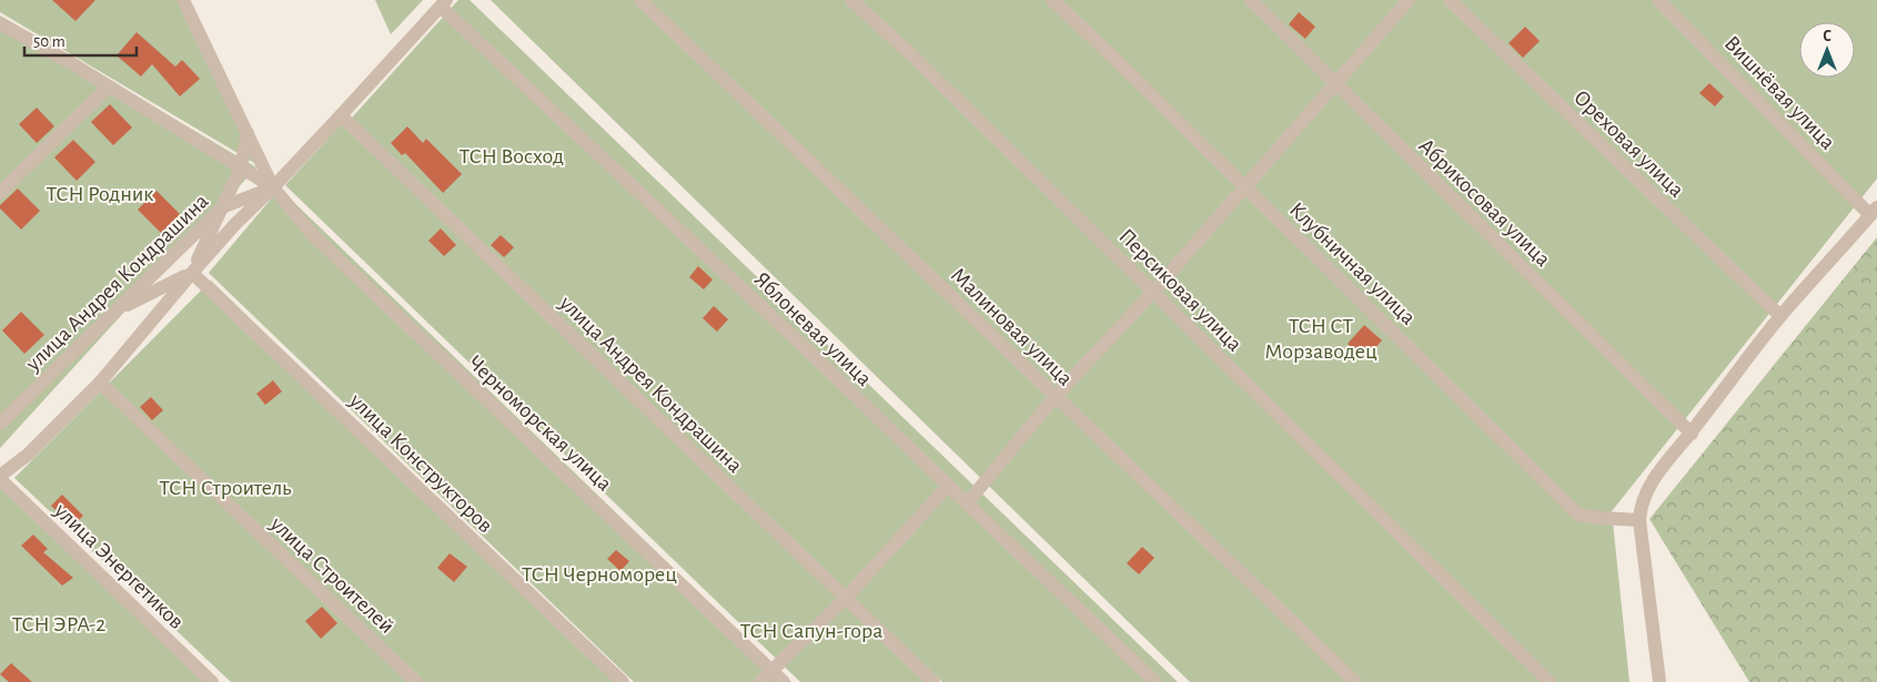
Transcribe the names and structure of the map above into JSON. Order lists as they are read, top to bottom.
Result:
{
  "streets": {
    "street": [
      "Вишнёвая улица",
      "Ореховая улица",
      "Абрикосовая улица",
      "Клубничная улица",
      "улица Андрея Кондрашина",
      "Персиковая улица",
      "Малиновая улица",
      "Яблоневая улица",
      "Черноморская улица",
      "улица Конструкторов",
      "улица Энергетиков",
      "улица Строителей"
    ]
  },
  "crossings": [
    ["улица Андрея Кондрашина", "Черноморская улица"]
  ],
  "parks": [
    "ТСН Восход",
    "ТСН Родник",
    "ТСН СТ Морзаводец",
    "ТСН Строитель",
    "ТСН Черноморец",
    "ТСН ЭРА-2",
    "ТСН Сапун-гора"
  ],
  "scale_bar": "50 m",
  "north": "top"
}
